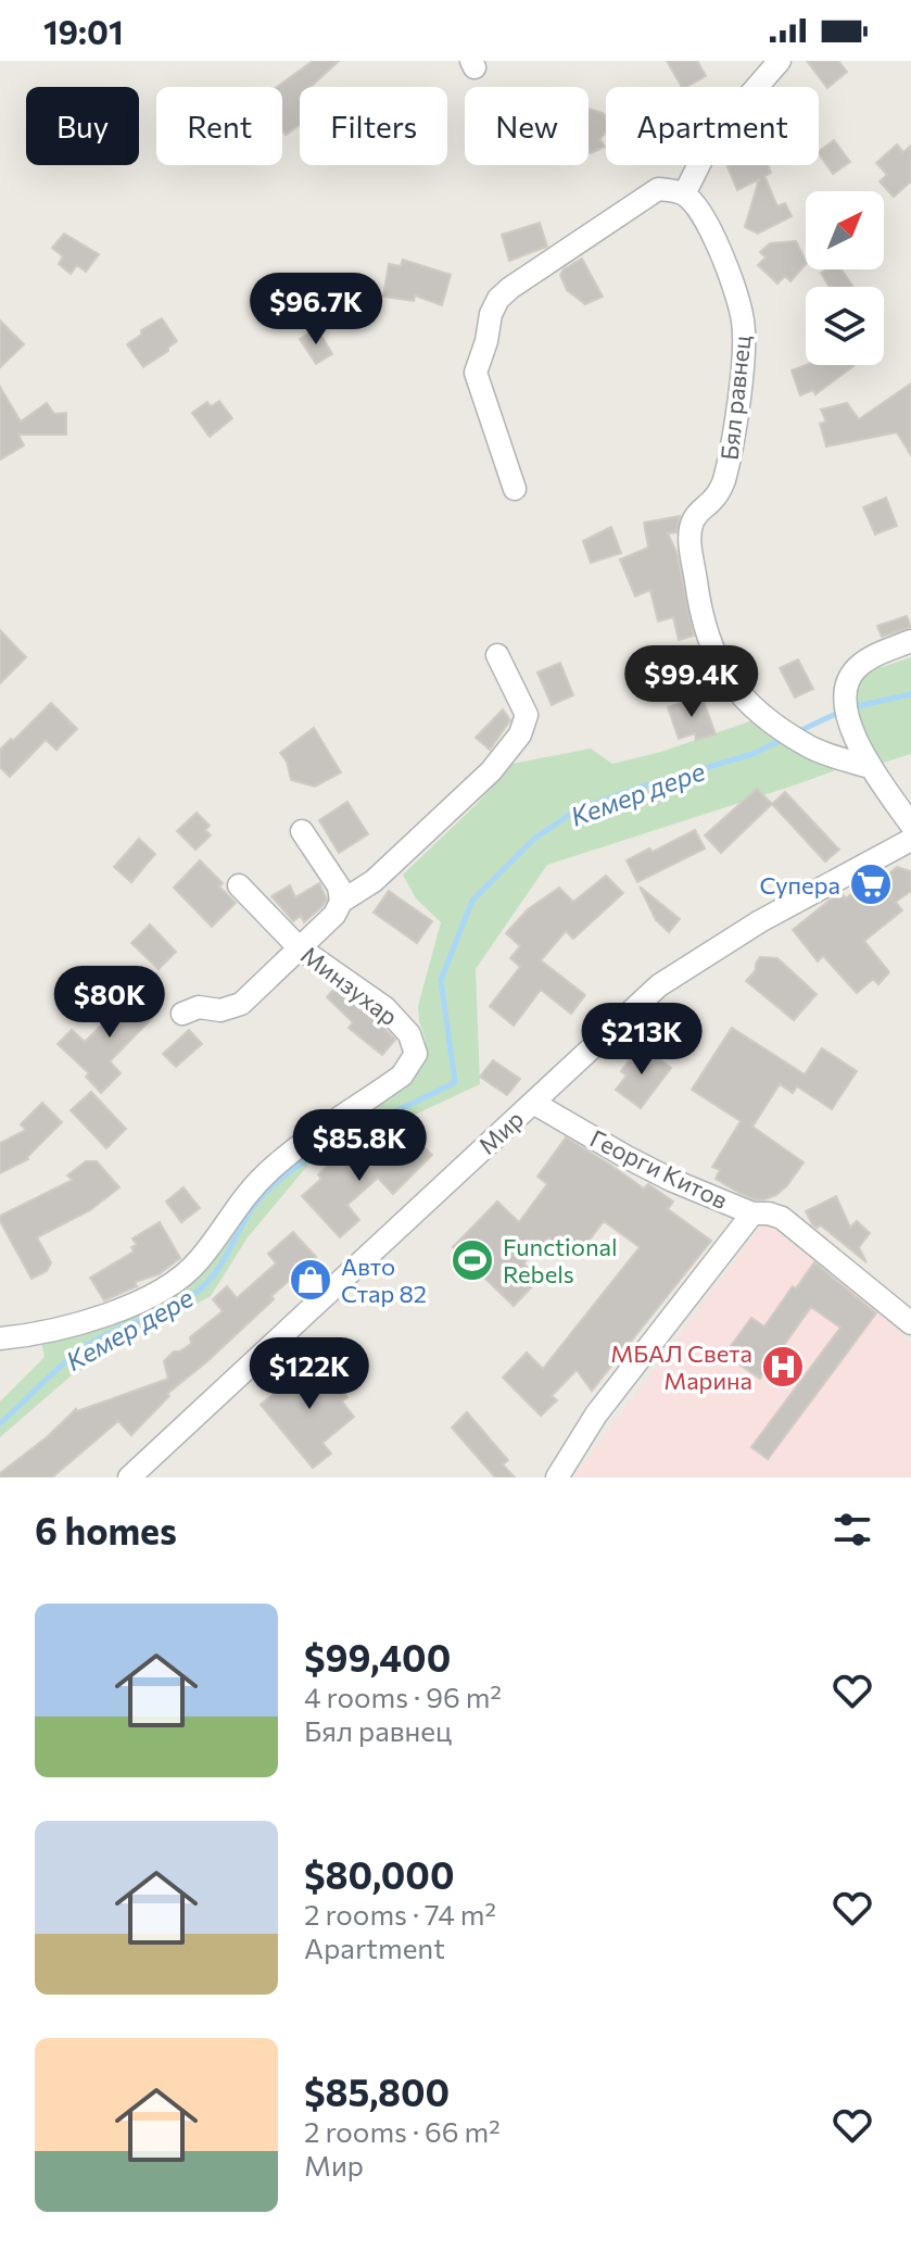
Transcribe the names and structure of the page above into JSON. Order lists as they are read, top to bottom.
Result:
{
  "streets": {
    "street": [
      "Бял равнец",
      "Минзухар",
      "Мир",
      "Георги Китов"
    ]
  },
  "crossings": [
    ["Мир", "Георги Китов"]
  ],
  "water": ["Кемер дере"],
  "places": {
    "supermarket": ["Супера"],
    "sports": ["Functional Rebels"],
    "shop": ["Авто Стар 82"],
    "hospital": ["МБАЛ Света Марина"]
  },
  "north": "top right",
  "page": {
    "status": "19:01",
    "chip": [
      "Buy",
      "Rent",
      "Filters",
      "New",
      "Apartment"
    ],
    "price": [
      "$96.7K",
      "$99.4K",
      "$80K",
      "$213K",
      "$85.8K",
      "$122K"
    ],
    "heading": "6 homes",
    "list": [
      {
        "name": "$99,400",
        "note": "4 rooms · 96 m² · Бял равнец"
      },
      {
        "name": "$80,000",
        "note": "2 rooms · 74 m² · Apartment"
      },
      {
        "name": "$85,800",
        "note": "2 rooms · 66 m² · Мир"
      }
    ]
  }
}
